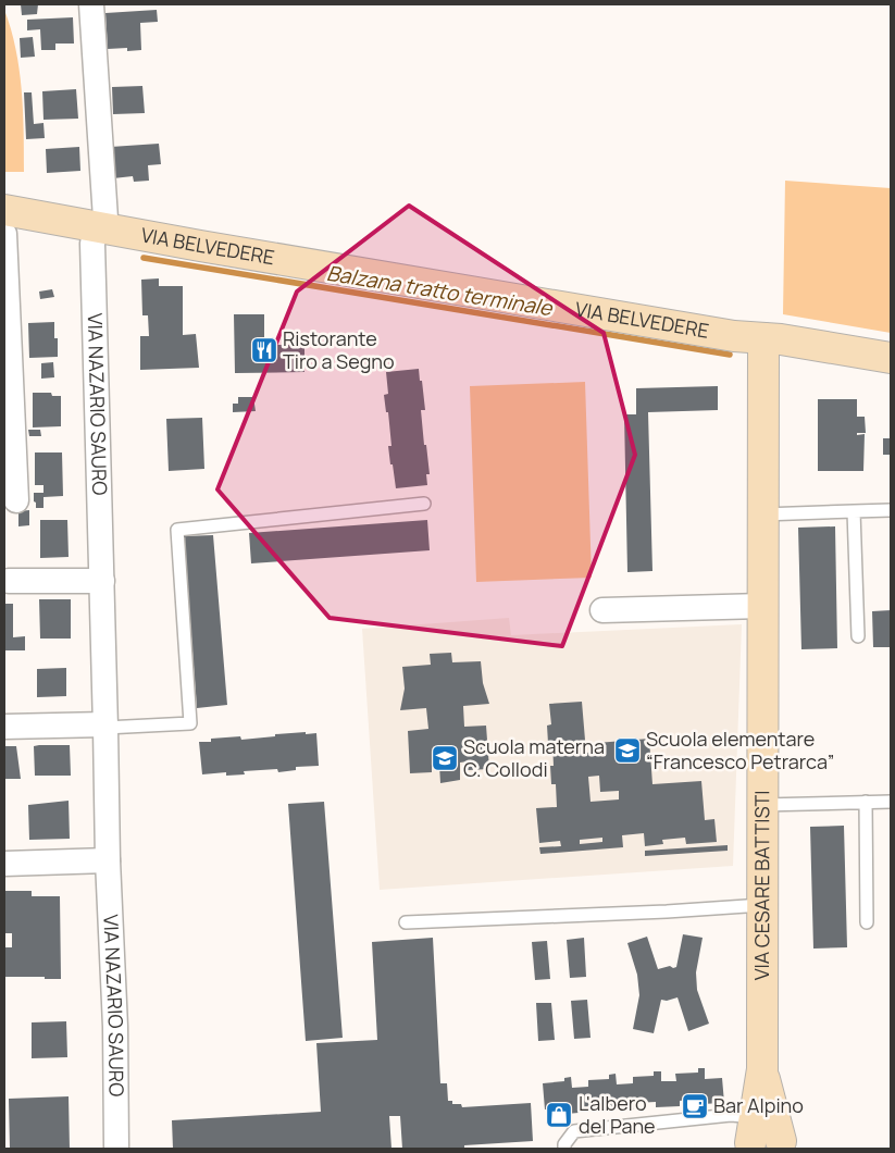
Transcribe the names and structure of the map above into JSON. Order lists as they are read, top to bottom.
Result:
{
  "streets": {
    "street": ["VIA BELVEDERE", "VIA NAZARIO SAURO", "VIA CESARE BATTISTI"]
  },
  "crossings": [
    ["VIA BELVEDERE", "VIA NAZARIO SAURO"],
    ["VIA BELVEDERE", "VIA CESARE BATTISTI"]
  ],
  "water": ["Balzana tratto terminale"],
  "places": {
    "restaurant": ["Ristorante Tiro a Segno"],
    "school or university": ["Scuola elementare “Francesco Petrarca”", "Scuola materna C. Collodi"],
    "cafe": ["Bar Alpino"],
    "shop": ["L'albero del Pane"]
  }
}
